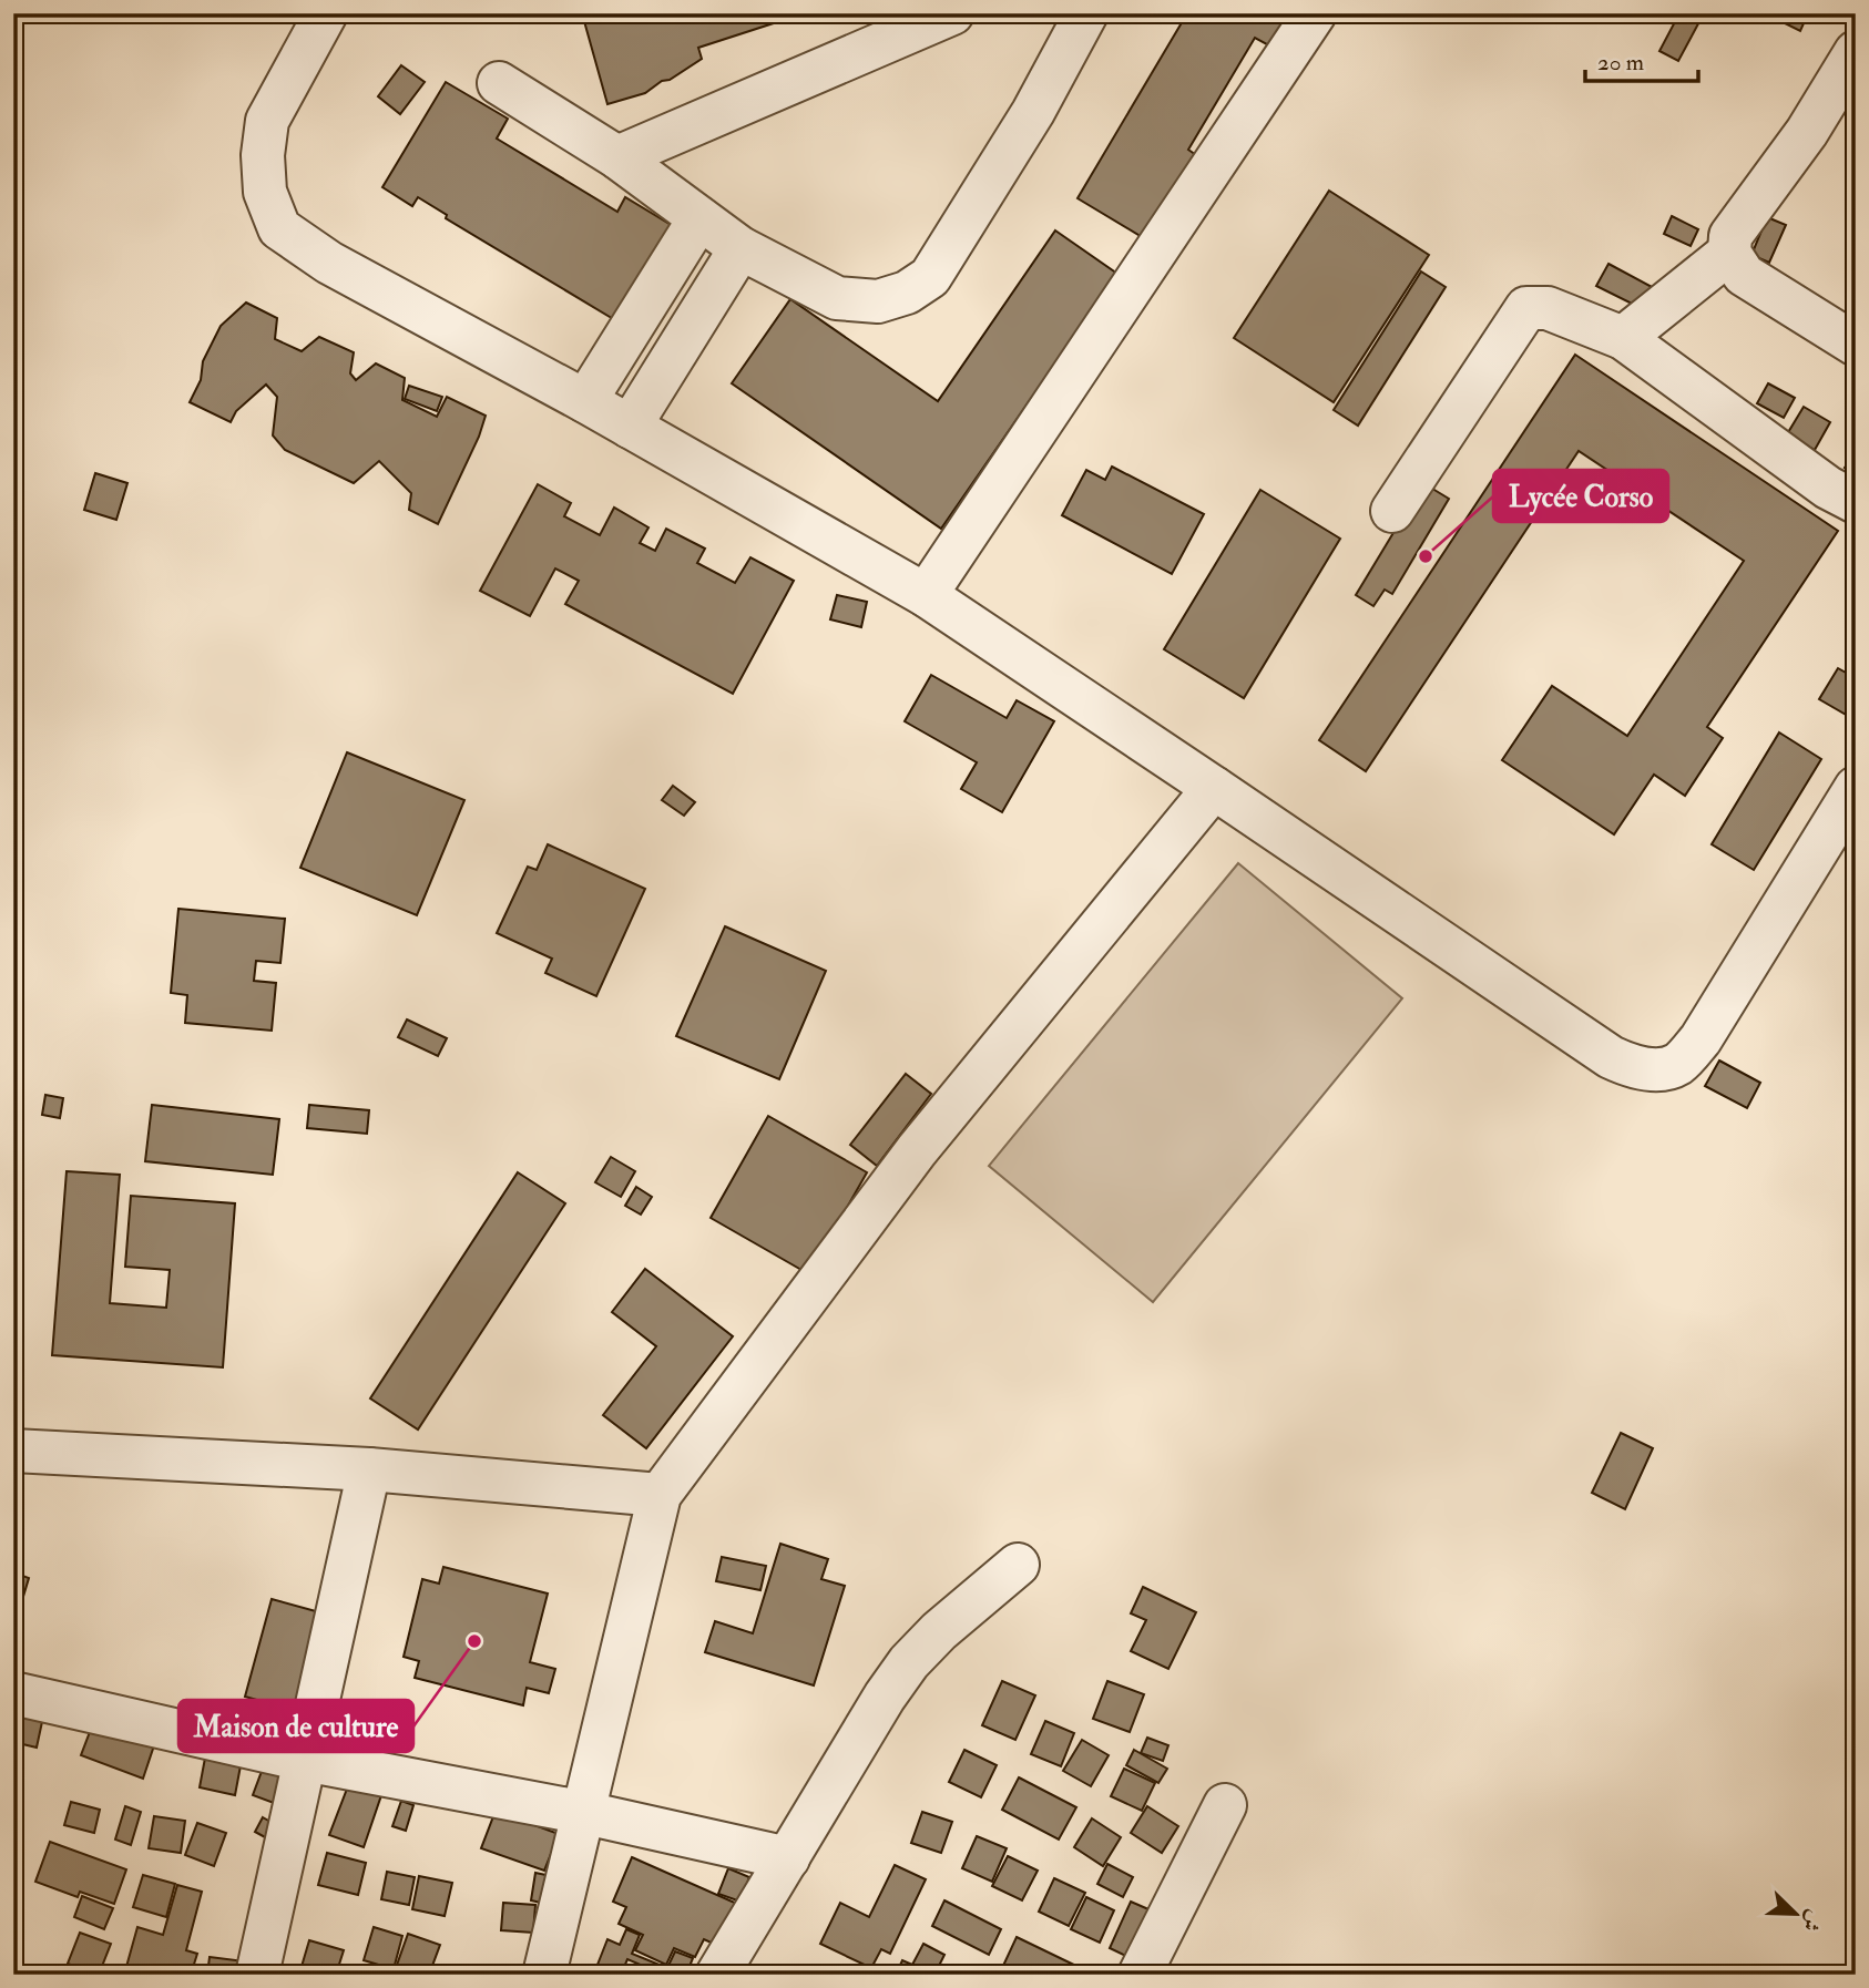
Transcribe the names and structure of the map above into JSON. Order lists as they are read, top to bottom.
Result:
{
  "places": ["Lycée Corso", "Maison de culture"],
  "scale_bar": "20 m",
  "north": "bottom right"
}
